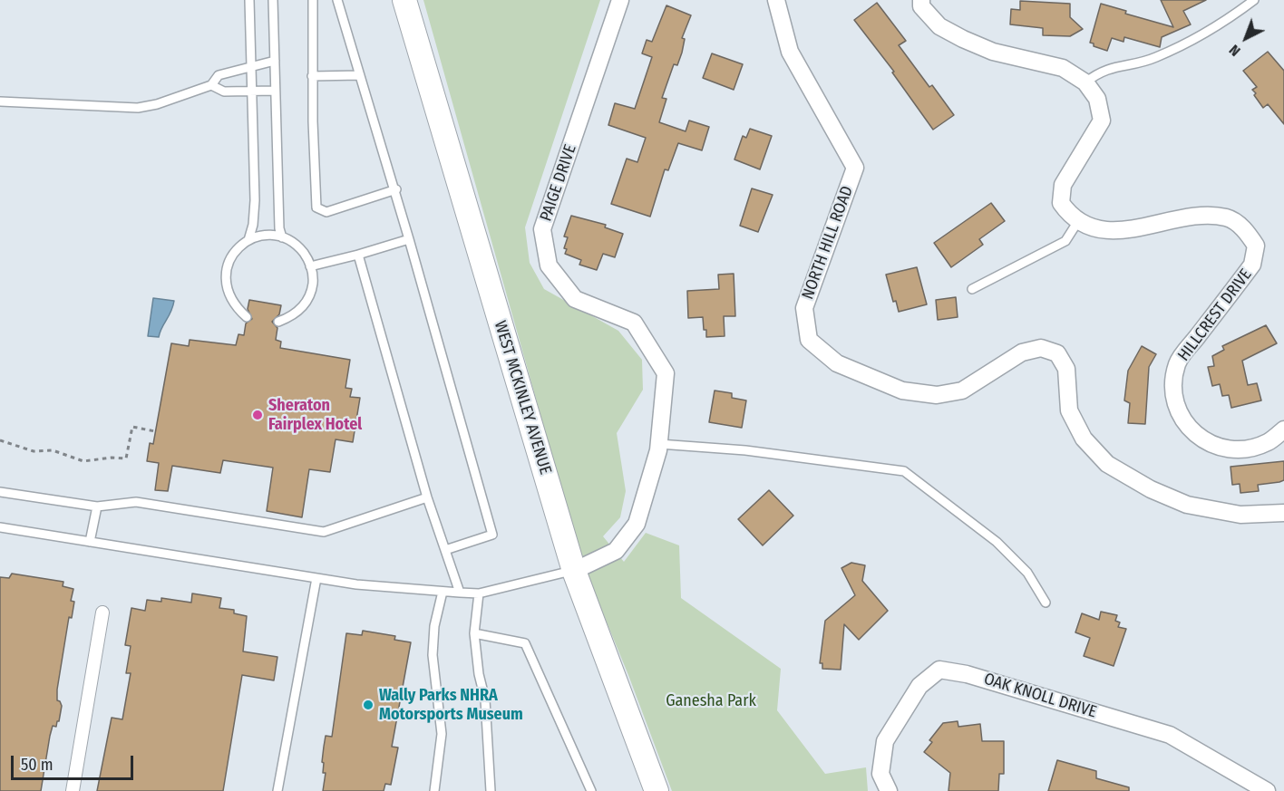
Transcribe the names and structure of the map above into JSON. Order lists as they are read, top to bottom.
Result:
{
  "streets": {
    "main road": ["WEST MCKINLEY AVENUE"],
    "street": [
      "PAIGE DRIVE",
      "NORTH HILL ROAD",
      "HILLCREST DRIVE",
      "OAK KNOLL DRIVE"
    ]
  },
  "crossings": [
    ["PAIGE DRIVE", "WEST MCKINLEY AVENUE"]
  ],
  "parks": ["Ganesha Park"],
  "places": ["Sheraton Fairplex Hotel", "Wally Parks NHRA Motorsports Museum"],
  "scale_bar": "50 m",
  "north": "bottom left"
}
